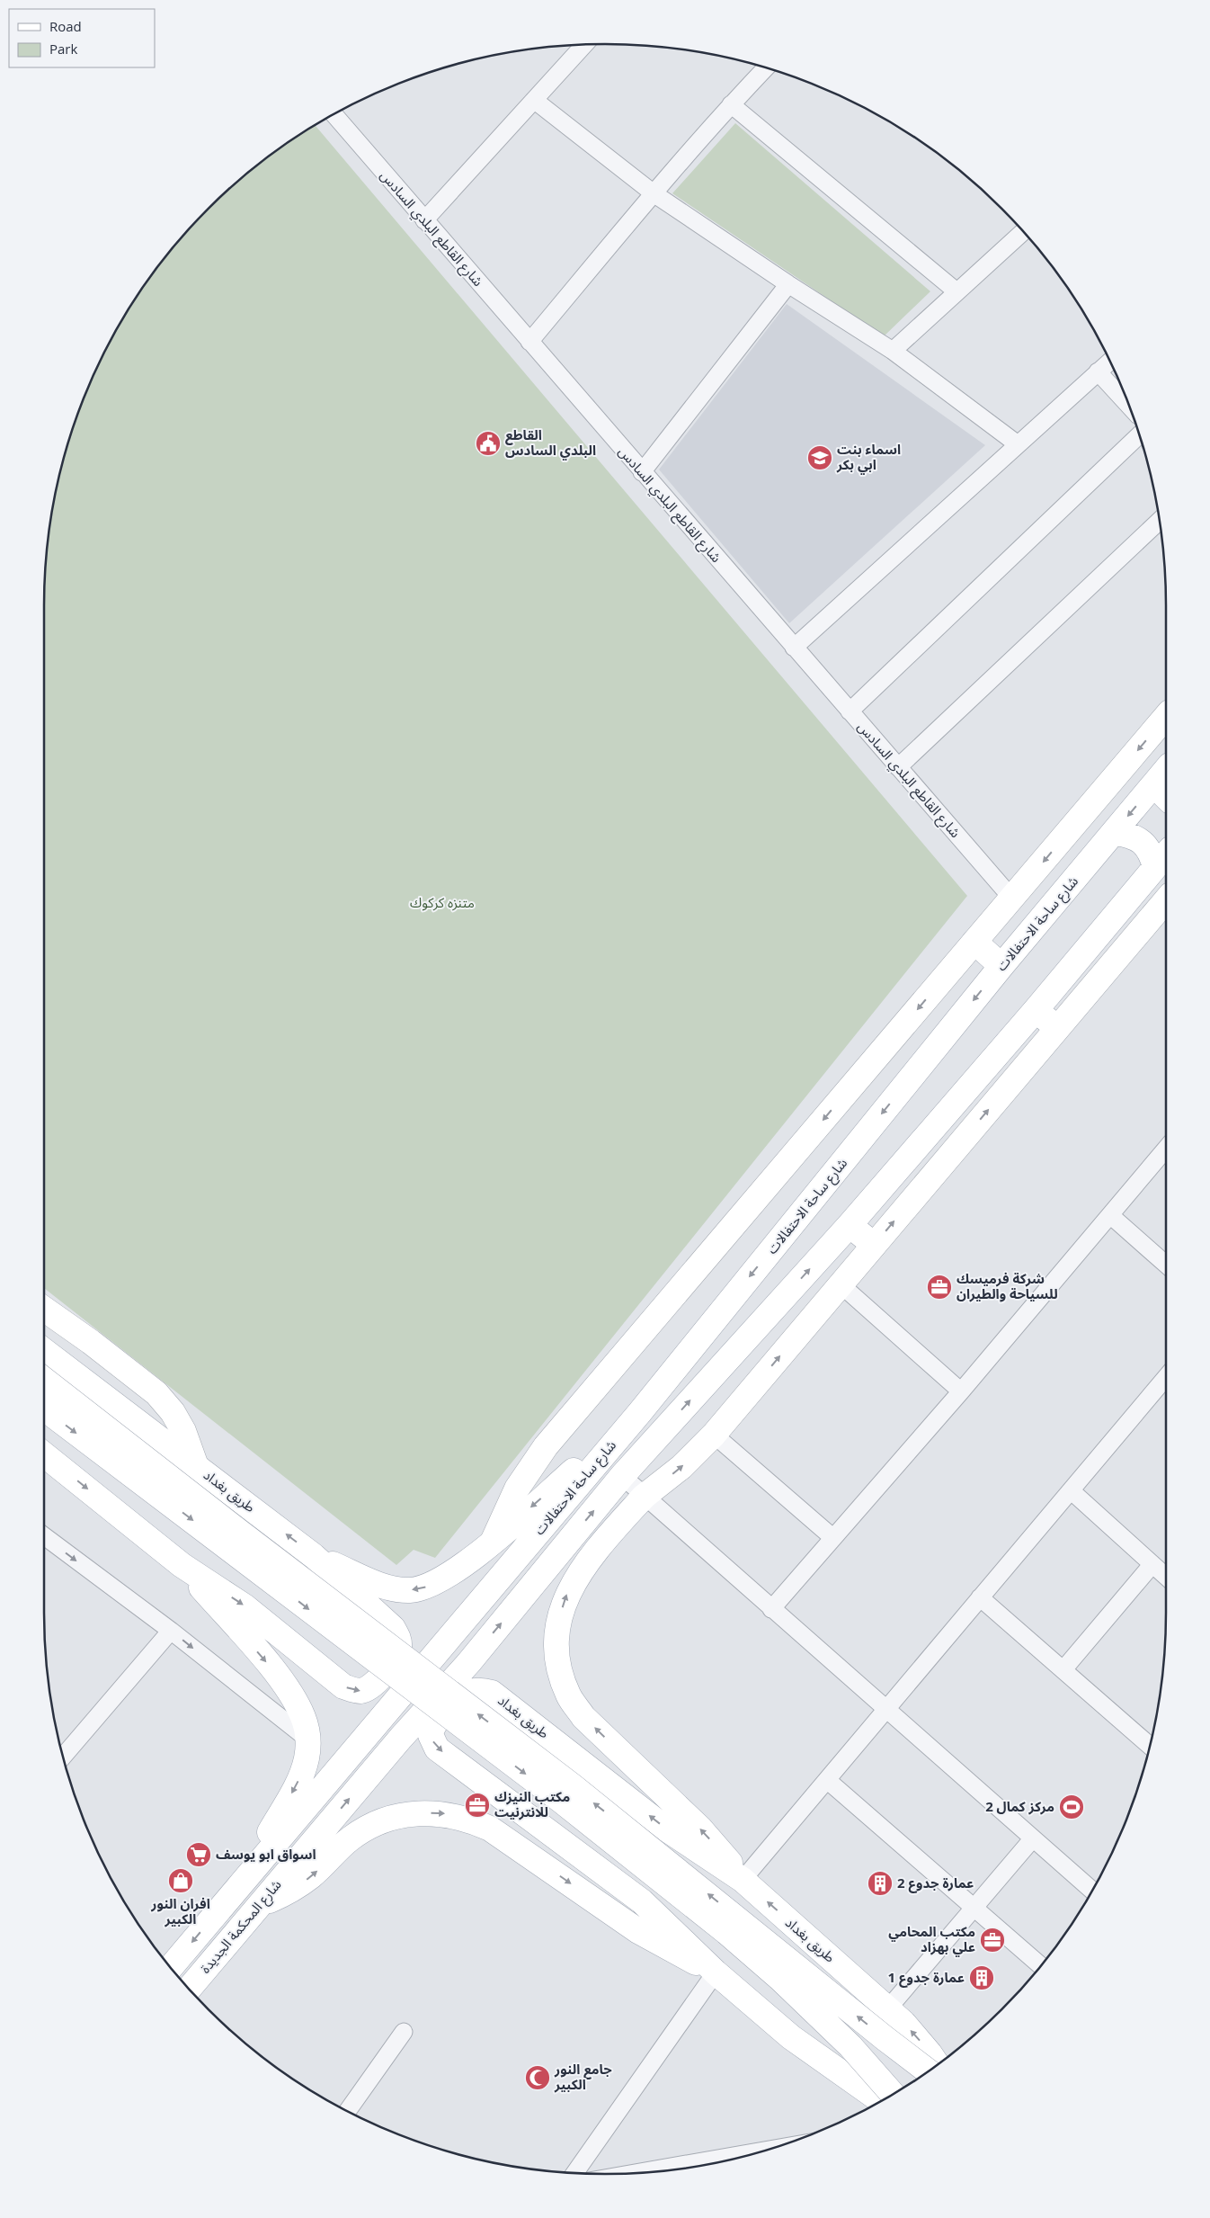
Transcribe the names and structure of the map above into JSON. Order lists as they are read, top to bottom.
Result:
{
  "streets": {
    "main road": ["شارع ساحة الاحتفالات", "طريق بغداد", "شارع المحكمة الجديدة"],
    "street": ["شارع القاطع البلدي السادس"]
  },
  "crossings": [
    ["شارع ساحة الاحتفالات", "شارع المحكمة الجديدة"]
  ],
  "parks": ["متنزه كركوك"],
  "places": {
    "public building": ["القاطع البلدي السادس"],
    "school or university": ["اسماء بنت ابي بكر"],
    "office": ["شركة فرميسك للسياحة والطيران", "مكتب النيزك للانترنيت", "مكتب المحامي علي بهزاد"],
    "sports": ["مركز كمال 2"],
    "supermarket": ["اسواق ابو يوسف"],
    "shop": ["افران النور الكبير"],
    "building": ["عمارة جدوع 2", "عمارة جدوع 1"],
    "mosque": ["جامع النور الكبير"]
  },
  "legend": ["Road", "Park"]
}
